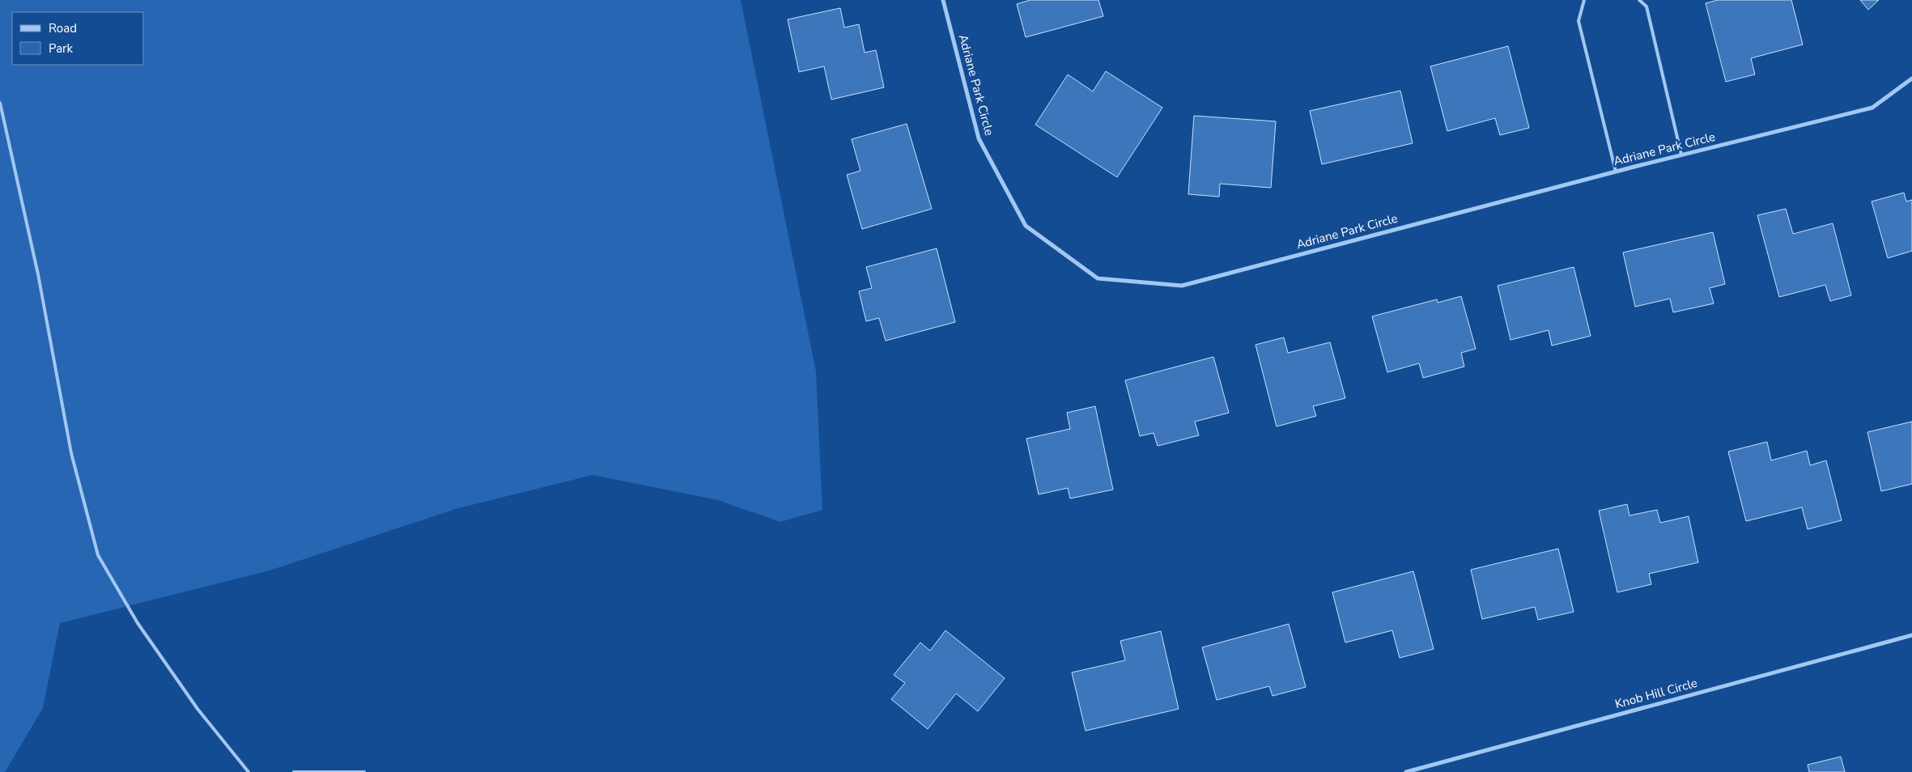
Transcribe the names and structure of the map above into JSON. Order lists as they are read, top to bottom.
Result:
{
  "streets": {
    "street": ["Adriane Park Circle", "Knob Hill Circle"]
  },
  "legend": ["Road", "Park"]
}
